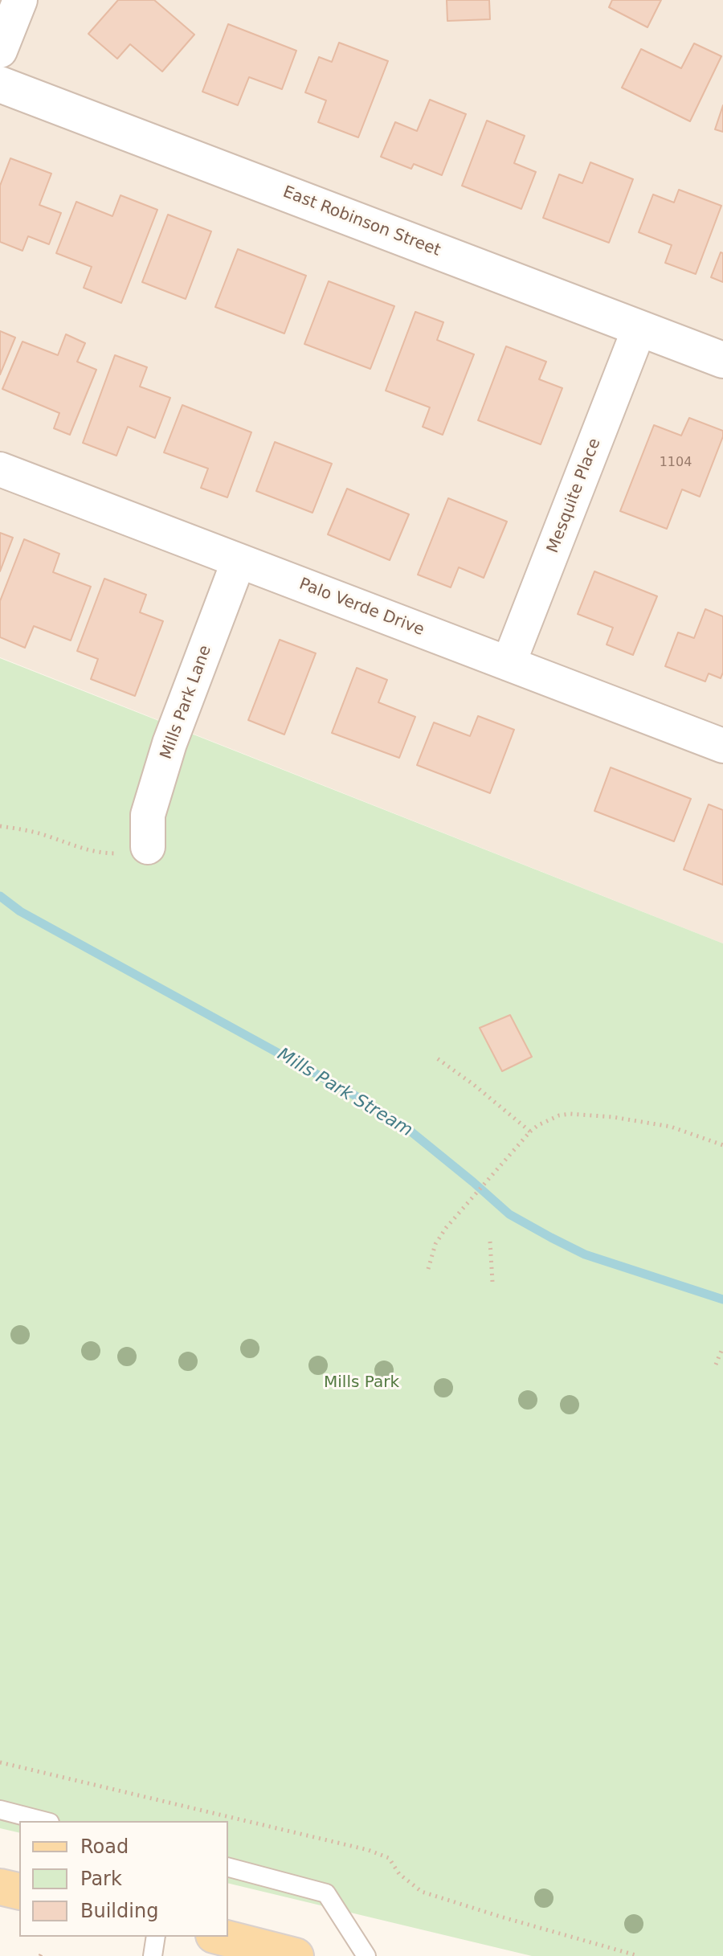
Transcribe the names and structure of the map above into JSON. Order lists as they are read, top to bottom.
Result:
{
  "streets": {
    "street": [
      "East Robinson Street",
      "Mesquite Place",
      "Palo Verde Drive",
      "Mills Park Lane"
    ]
  },
  "crossings": [
    ["East Robinson Street", "Mesquite Place"],
    ["Mesquite Place", "Palo Verde Drive"],
    ["Palo Verde Drive", "Mills Park Lane"]
  ],
  "water": ["Mills Park Stream"],
  "parks": ["Mills Park"],
  "house_numbers": ["1104"],
  "legend": ["Road", "Park", "Building"]
}
